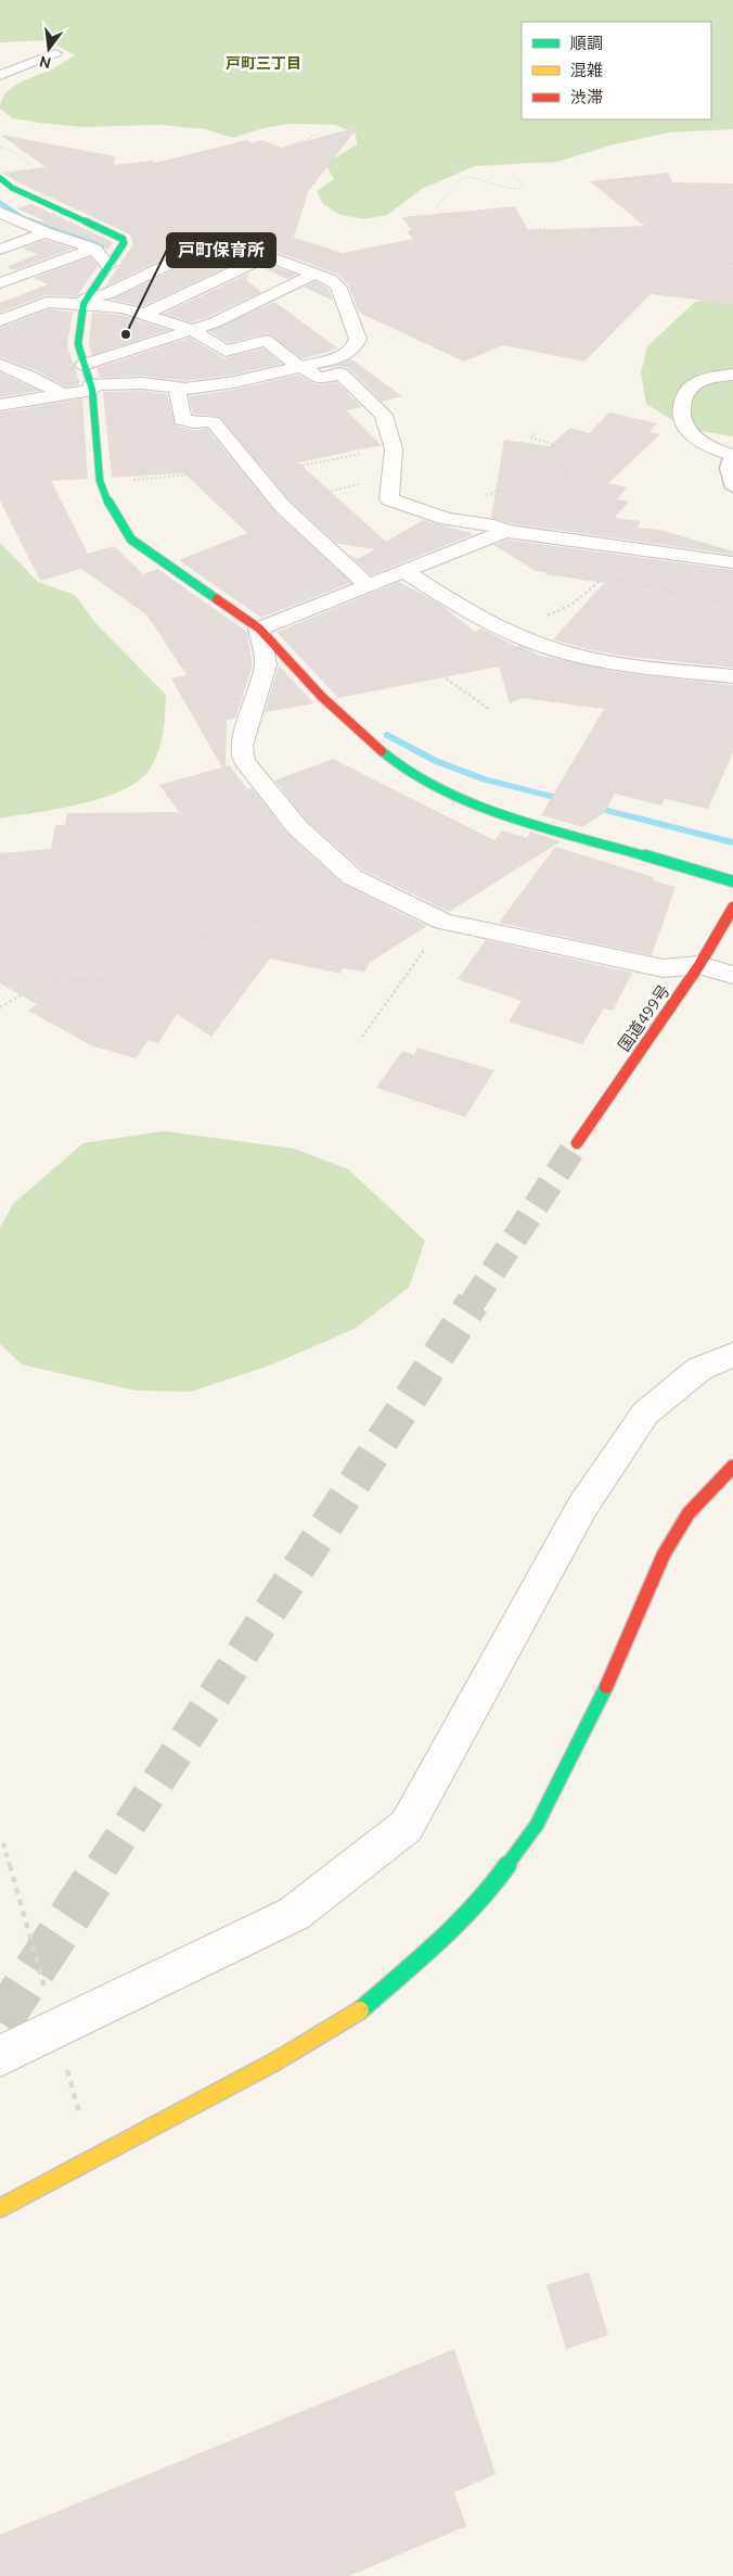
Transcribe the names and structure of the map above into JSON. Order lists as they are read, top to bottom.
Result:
{
  "streets": {
    "main road": ["国道499号"]
  },
  "districts": ["戸町三丁目"],
  "places": ["戸町保育所"],
  "legend": ["順調", "混雑", "渋滞"],
  "north": "bottom"
}
